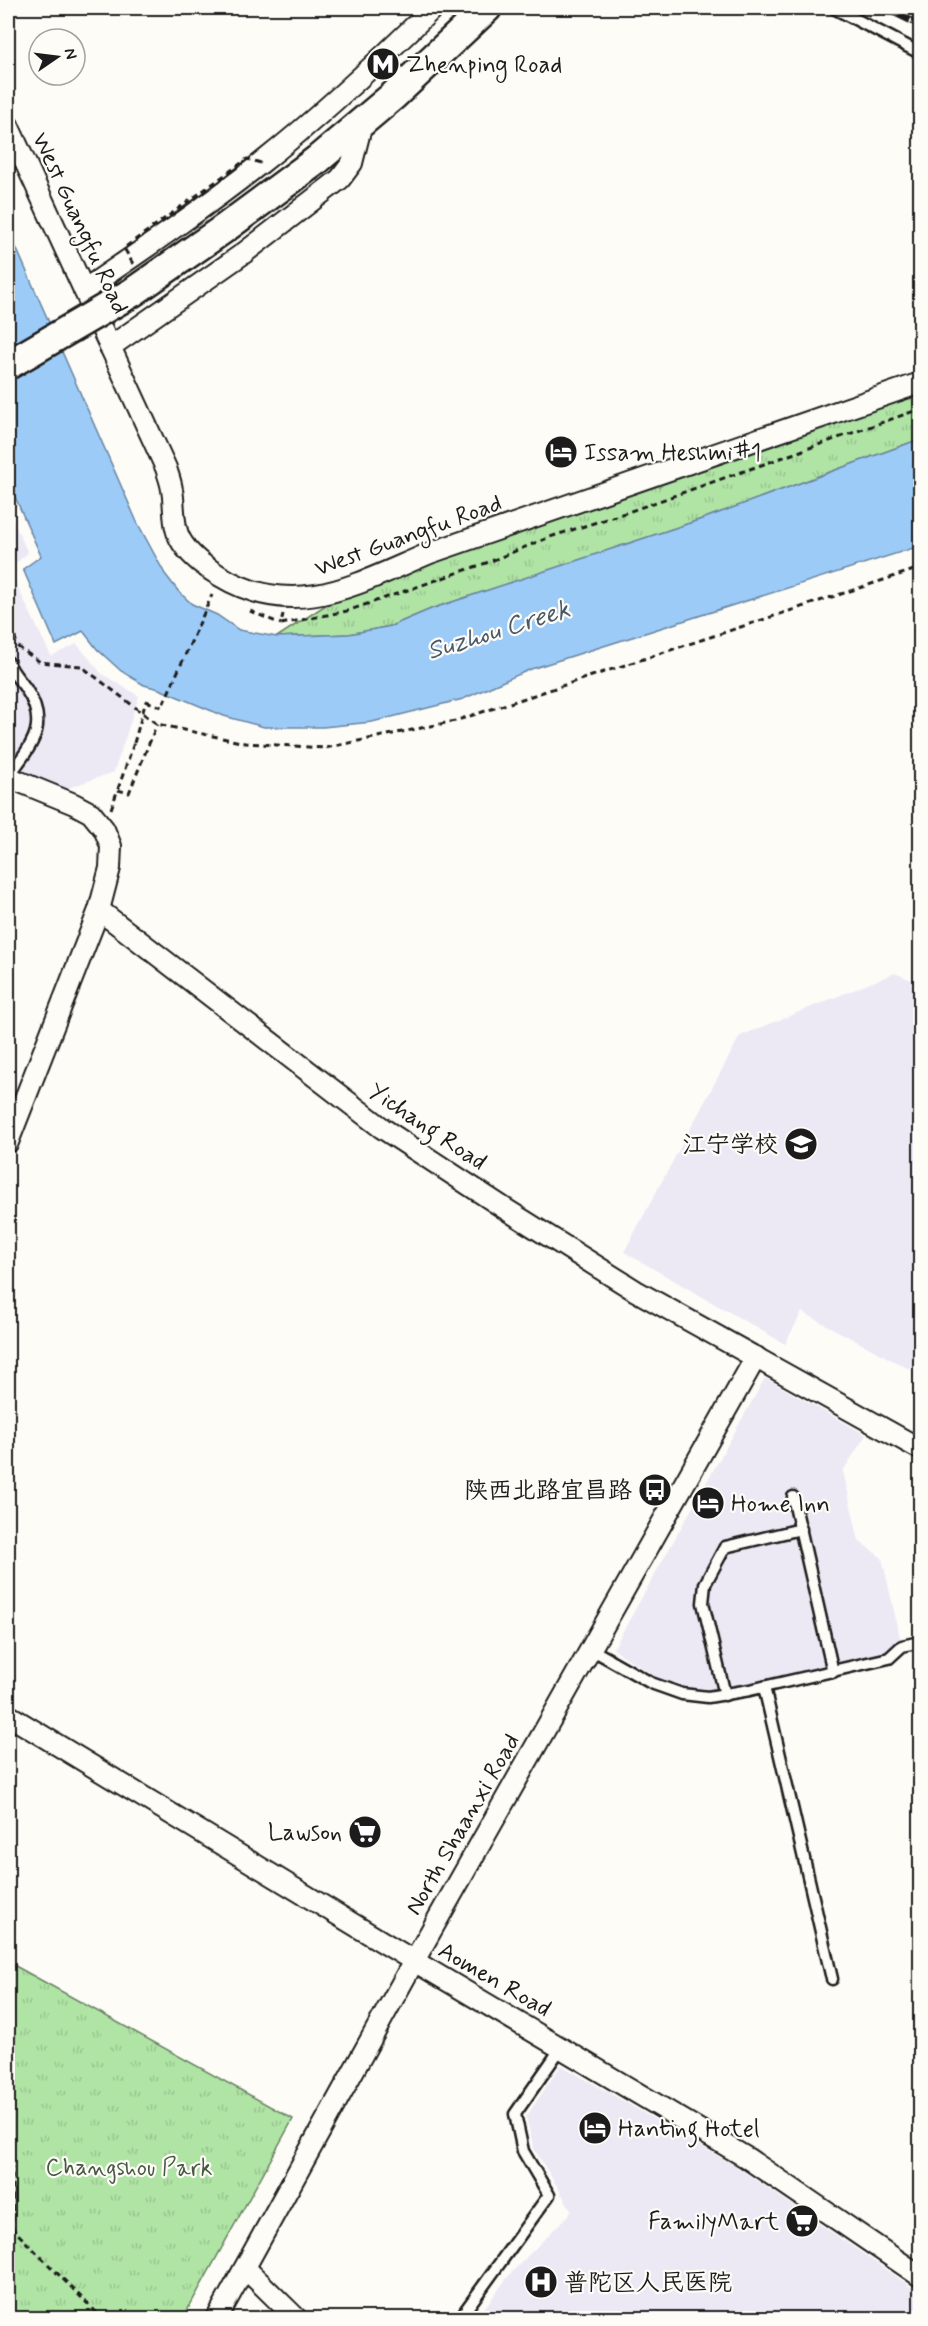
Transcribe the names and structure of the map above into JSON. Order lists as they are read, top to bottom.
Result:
{
  "streets": {
    "street": [
      "West Guangfu Road",
      "Yichang Road",
      "North Shaanxi Road",
      "Aomen Road"
    ]
  },
  "crossings": [
    ["Yichang Road", "North Shaanxi Road"],
    ["North Shaanxi Road", "Aomen Road"]
  ],
  "water": ["Suzhou Creek"],
  "parks": ["Changshou Park"],
  "places": {
    "metro station": ["Zhenping Road"],
    "hotel": ["Issam Heshmi#1", "Home Inn", "Hanting Hotel"],
    "school or university": ["江宁学校"],
    "bus stop": ["陕西北路宜昌路"],
    "supermarket": ["Lawson", "FamilyMart"],
    "hospital": ["普陀区人民医院"]
  },
  "north": "right"
}
